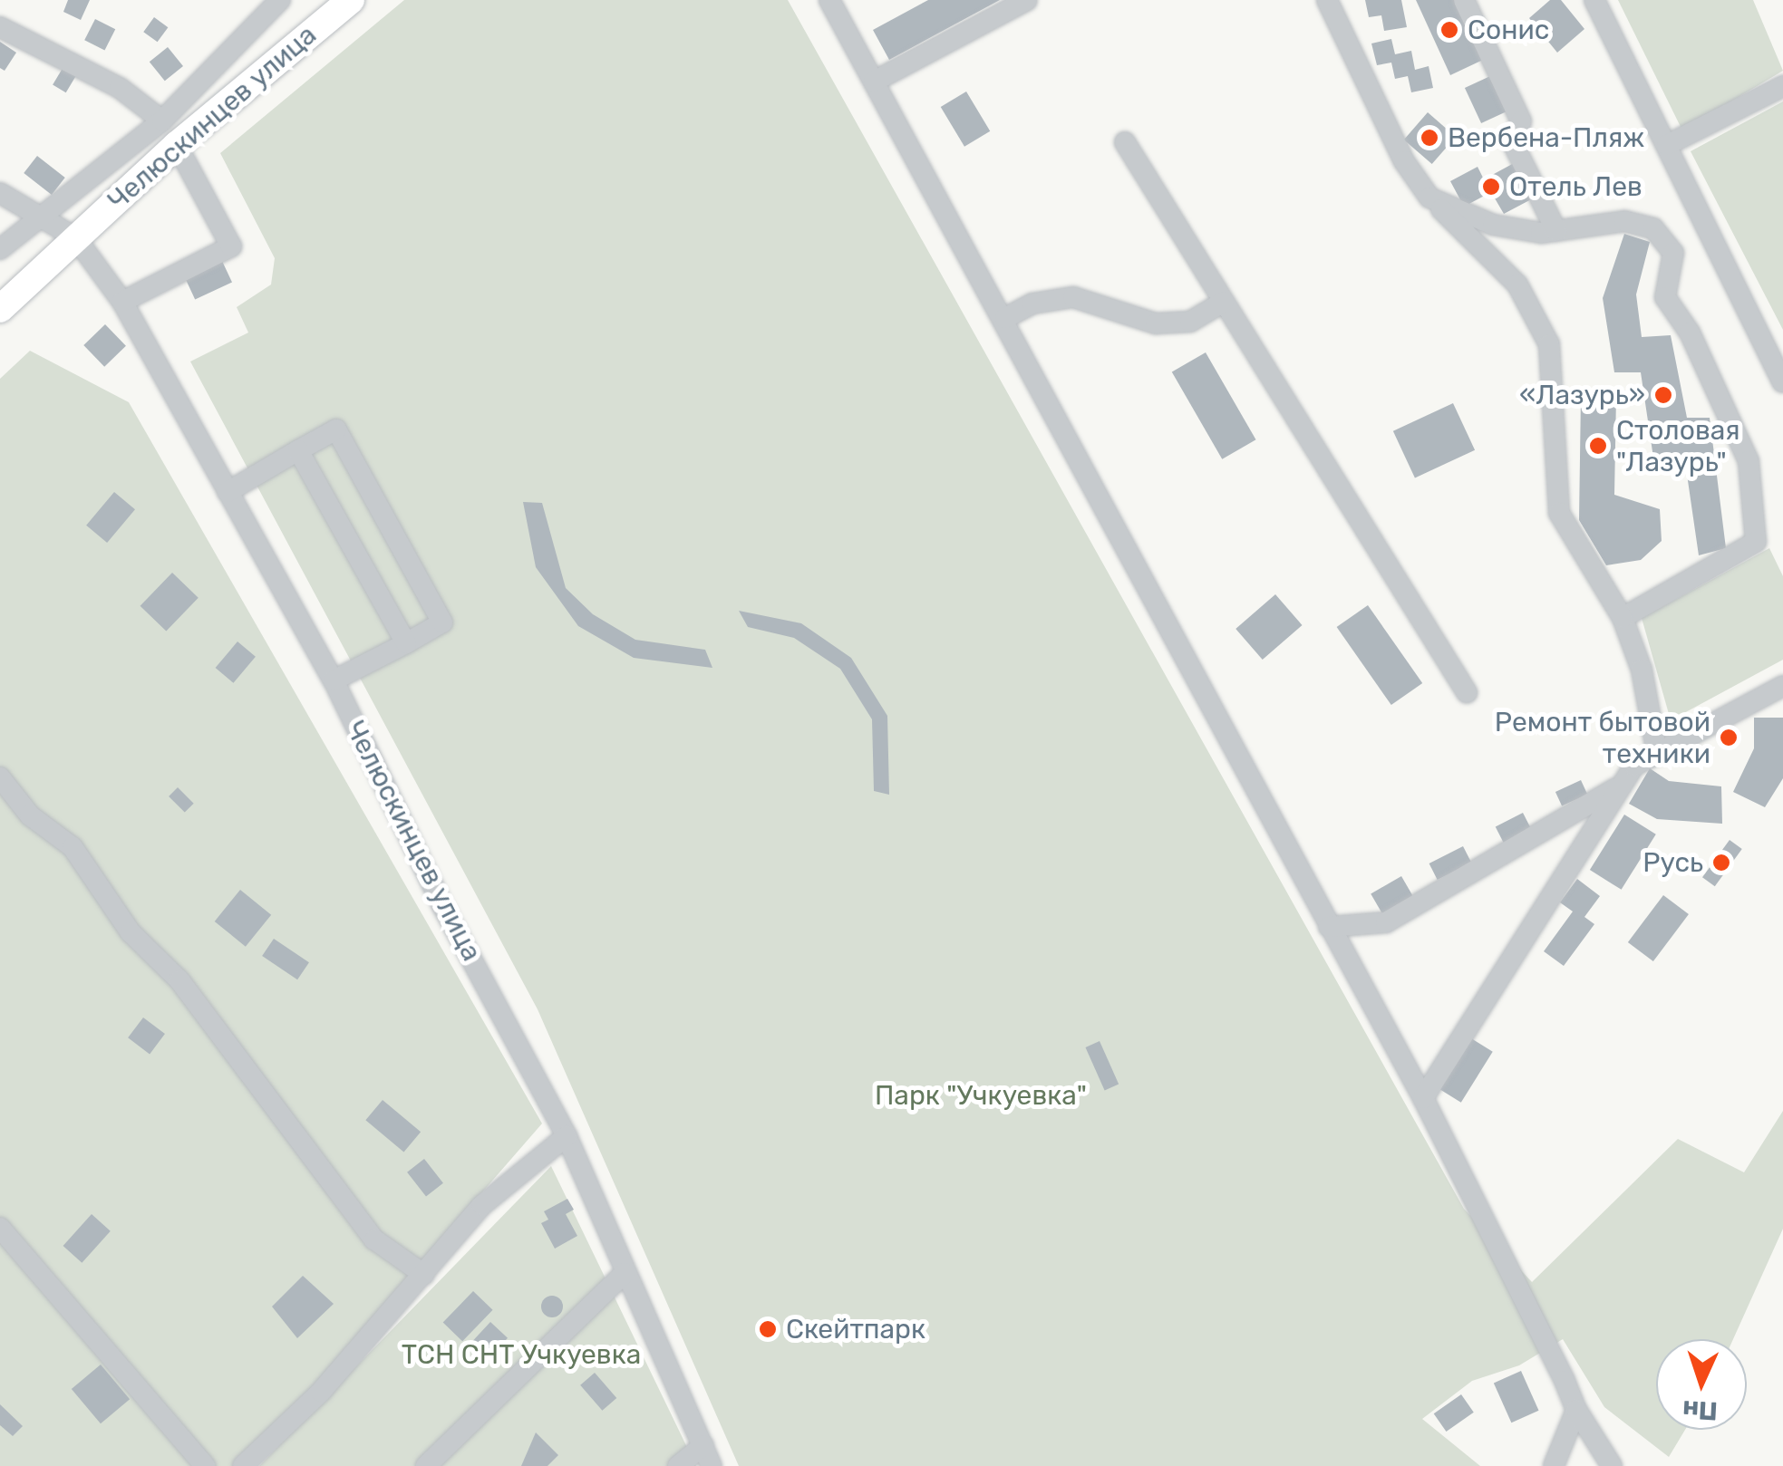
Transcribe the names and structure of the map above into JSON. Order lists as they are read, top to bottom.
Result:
{
  "streets": {
    "main road": ["Челюскинцев улица"]
  },
  "parks": ["Парк \"Учкуевка\"", "ТСН СНТ Учкуевка"],
  "places": [
    "Сонис",
    "Вербена-Пляж",
    "Отель Лев",
    "«Лазурь»",
    "Столовая \"Лазурь\"",
    "Ремонт бытовой техники",
    "Русь",
    "Скейтпарк"
  ],
  "north": "bottom"
}
